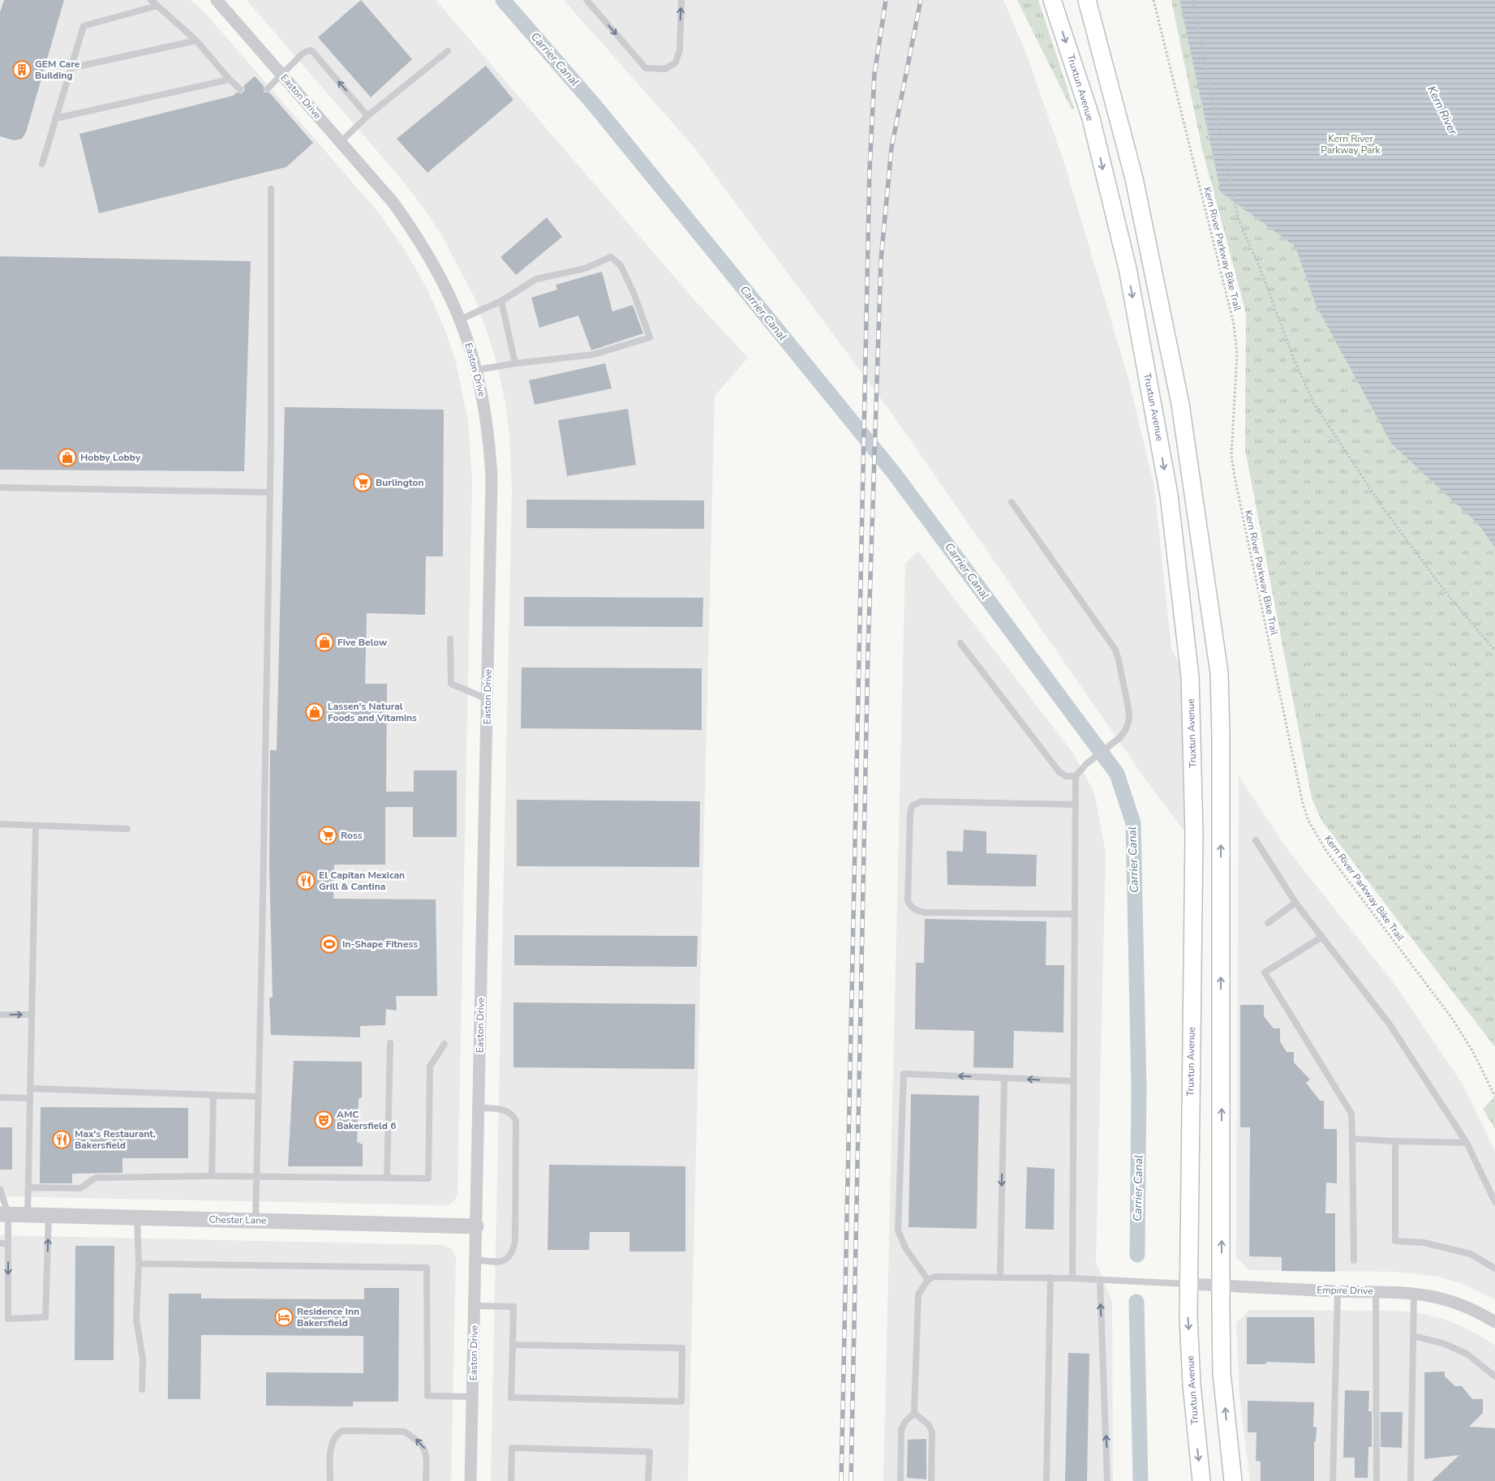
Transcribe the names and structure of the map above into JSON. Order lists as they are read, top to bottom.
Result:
{
  "streets": {
    "main road": ["Truxtun Avenue"],
    "street": ["Easton Drive", "Chester Lane", "Empire Drive"],
    "path": ["Kern River Parkway Bike Trail"]
  },
  "crossings": [
    ["Truxtun Avenue", "Empire Drive"],
    ["Easton Drive", "Chester Lane"]
  ],
  "water": ["Carrier Canal", "Kern River"],
  "parks": ["Kern River Parkway Park"],
  "places": {
    "building": ["GEM Care Building"],
    "shop": ["Hobby Lobby", "Five Below", "Lassen's Natural Foods and Vitamins"],
    "supermarket": ["Burlington", "Ross"],
    "restaurant": ["El Capitan Mexican Grill & Cantina", "Max's Restaurant, Bakersfield"],
    "sports": ["In-Shape Fitness"],
    "theatre": ["AMC Bakersfield 6"],
    "hotel": ["Residence Inn Bakersfield"]
  }
}
